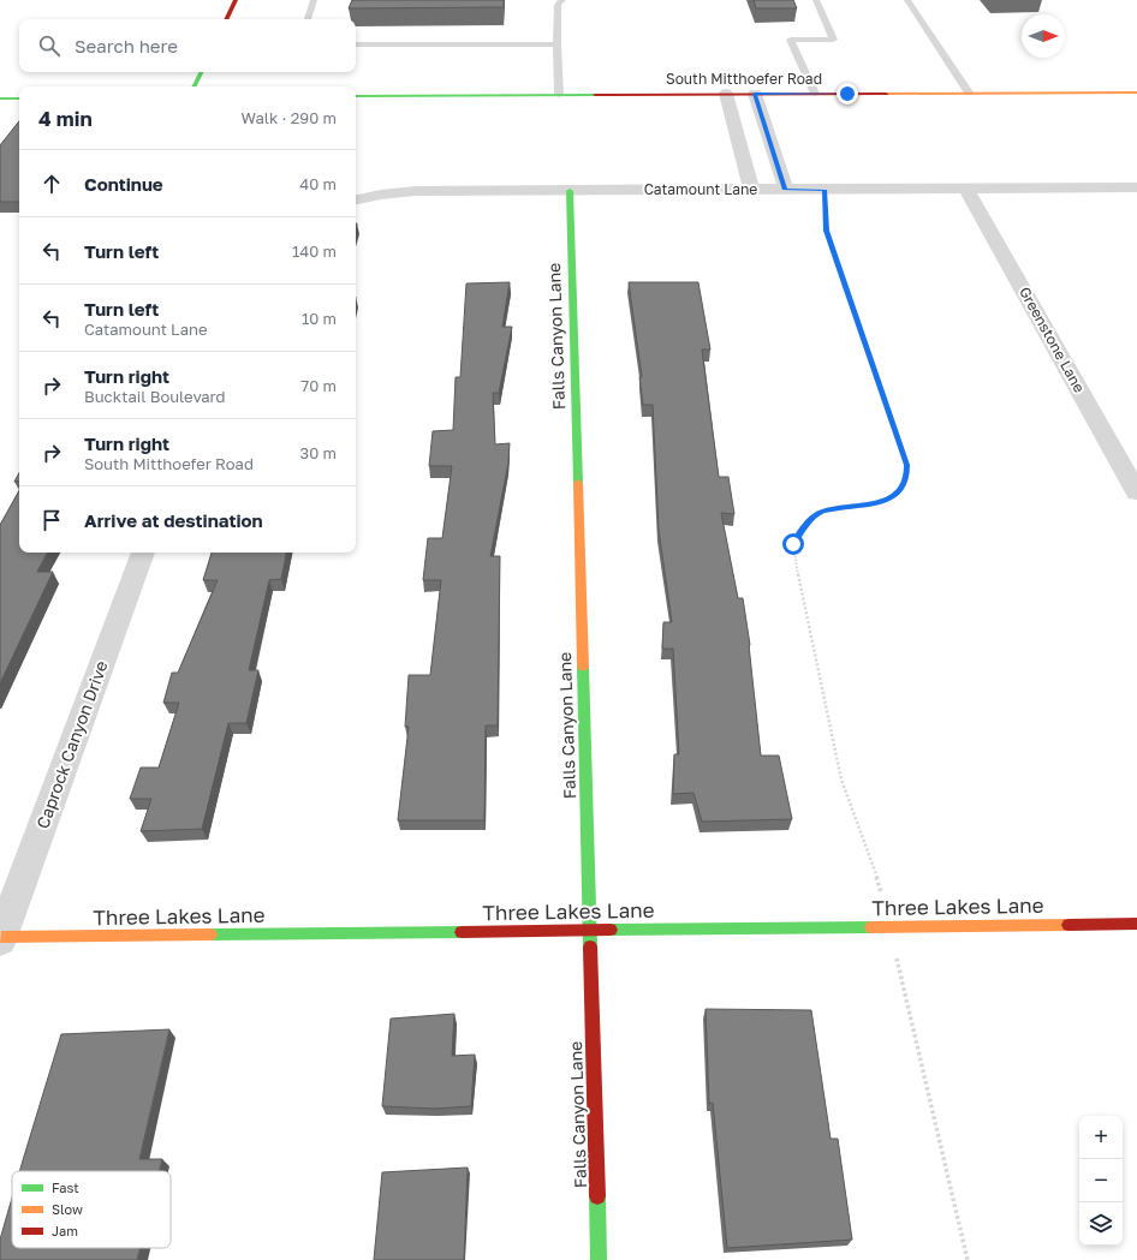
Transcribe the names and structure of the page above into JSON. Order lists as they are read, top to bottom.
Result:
{
  "streets": {
    "street": [
      "South Mitthoefer Road",
      "Catamount Lane",
      "Falls Canyon Lane",
      "Greenstone Lane",
      "Caprock Canyon Drive",
      "Three Lakes Lane"
    ]
  },
  "crossings": [
    ["Catamount Lane", "Falls Canyon Lane"],
    ["Catamount Lane", "Greenstone Lane"],
    ["Falls Canyon Lane", "Three Lakes Lane"],
    ["Caprock Canyon Drive", "Three Lakes Lane"]
  ],
  "legend": ["Fast", "Slow", "Jam"],
  "north": "right",
  "page": {
    "search": "Search here",
    "heading": ["4 min", "Walk · 290 m"],
    "list": [
      ["Continue", "40 m"],
      ["Turn left", "140 m"],
      ["Turn left", "Catamount Lane", "10 m"],
      ["Turn right", "Bucktail Boulevard", "70 m"],
      ["Turn right", "South Mitthoefer Road", "30 m"],
      "Arrive at destination"
    ],
    "map_buttons": ["+", "−"]
  }
}
